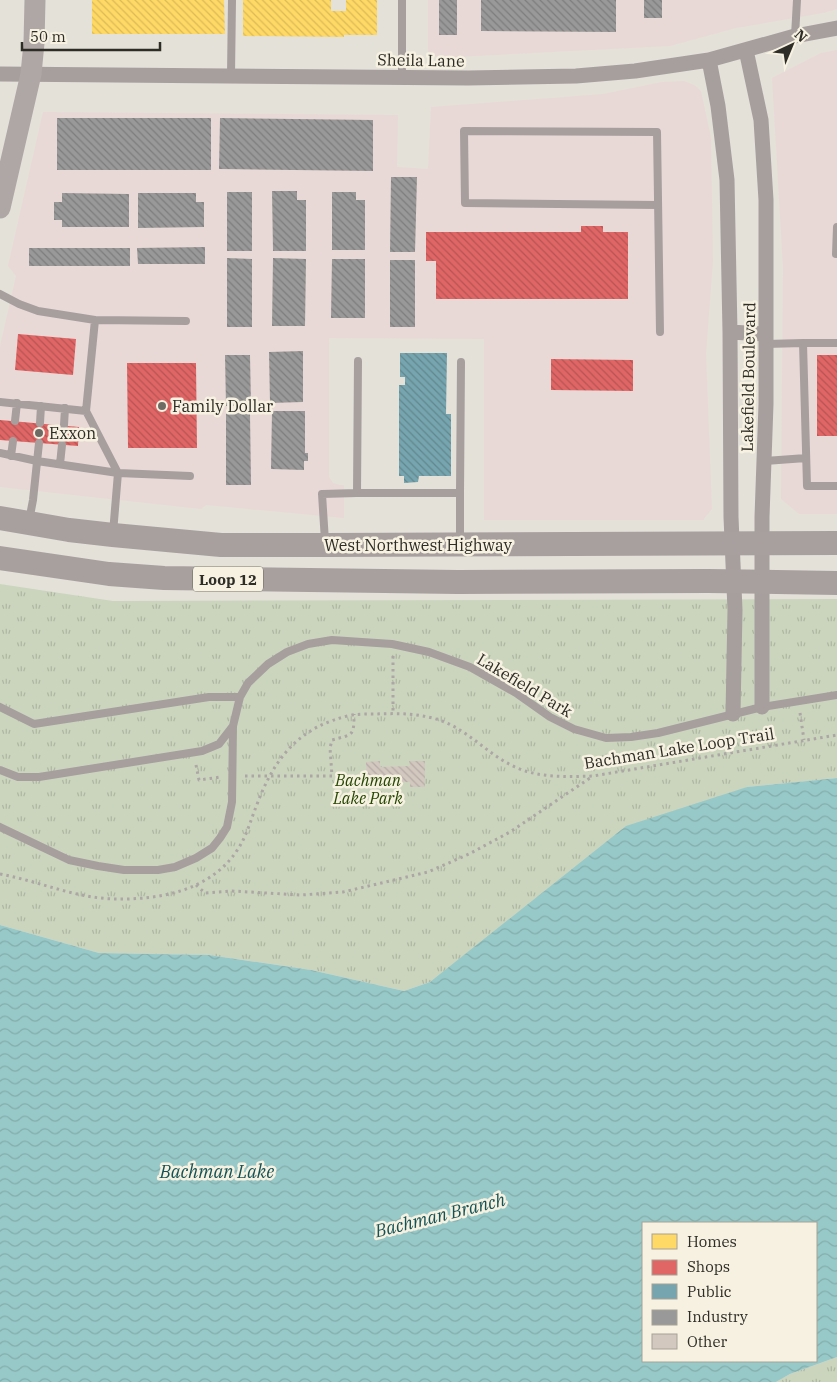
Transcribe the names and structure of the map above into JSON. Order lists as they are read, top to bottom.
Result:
{
  "streets": {
    "main road": ["West Northwest Highway", "Loop 12"],
    "street": ["Sheila Lane", "Lakefield Boulevard"],
    "lane": ["Lakefield Park"],
    "path": ["Bachman Lake Loop Trail"]
  },
  "crossings": [
    ["Sheila Lane", "Lakefield Boulevard"],
    ["Lakefield Boulevard", "West Northwest Highway"],
    ["Lakefield Boulevard", "Loop 12"],
    ["Lakefield Boulevard", "Lakefield Park"]
  ],
  "water": ["Bachman Lake", "Bachman Branch"],
  "parks": ["Bachman Lake Park"],
  "places": ["Family Dollar", "Exxon"],
  "legend": [
    "Homes",
    "Shops",
    "Public",
    "Industry",
    "Other"
  ],
  "scale_bar": "50 m",
  "north": "top right"
}
